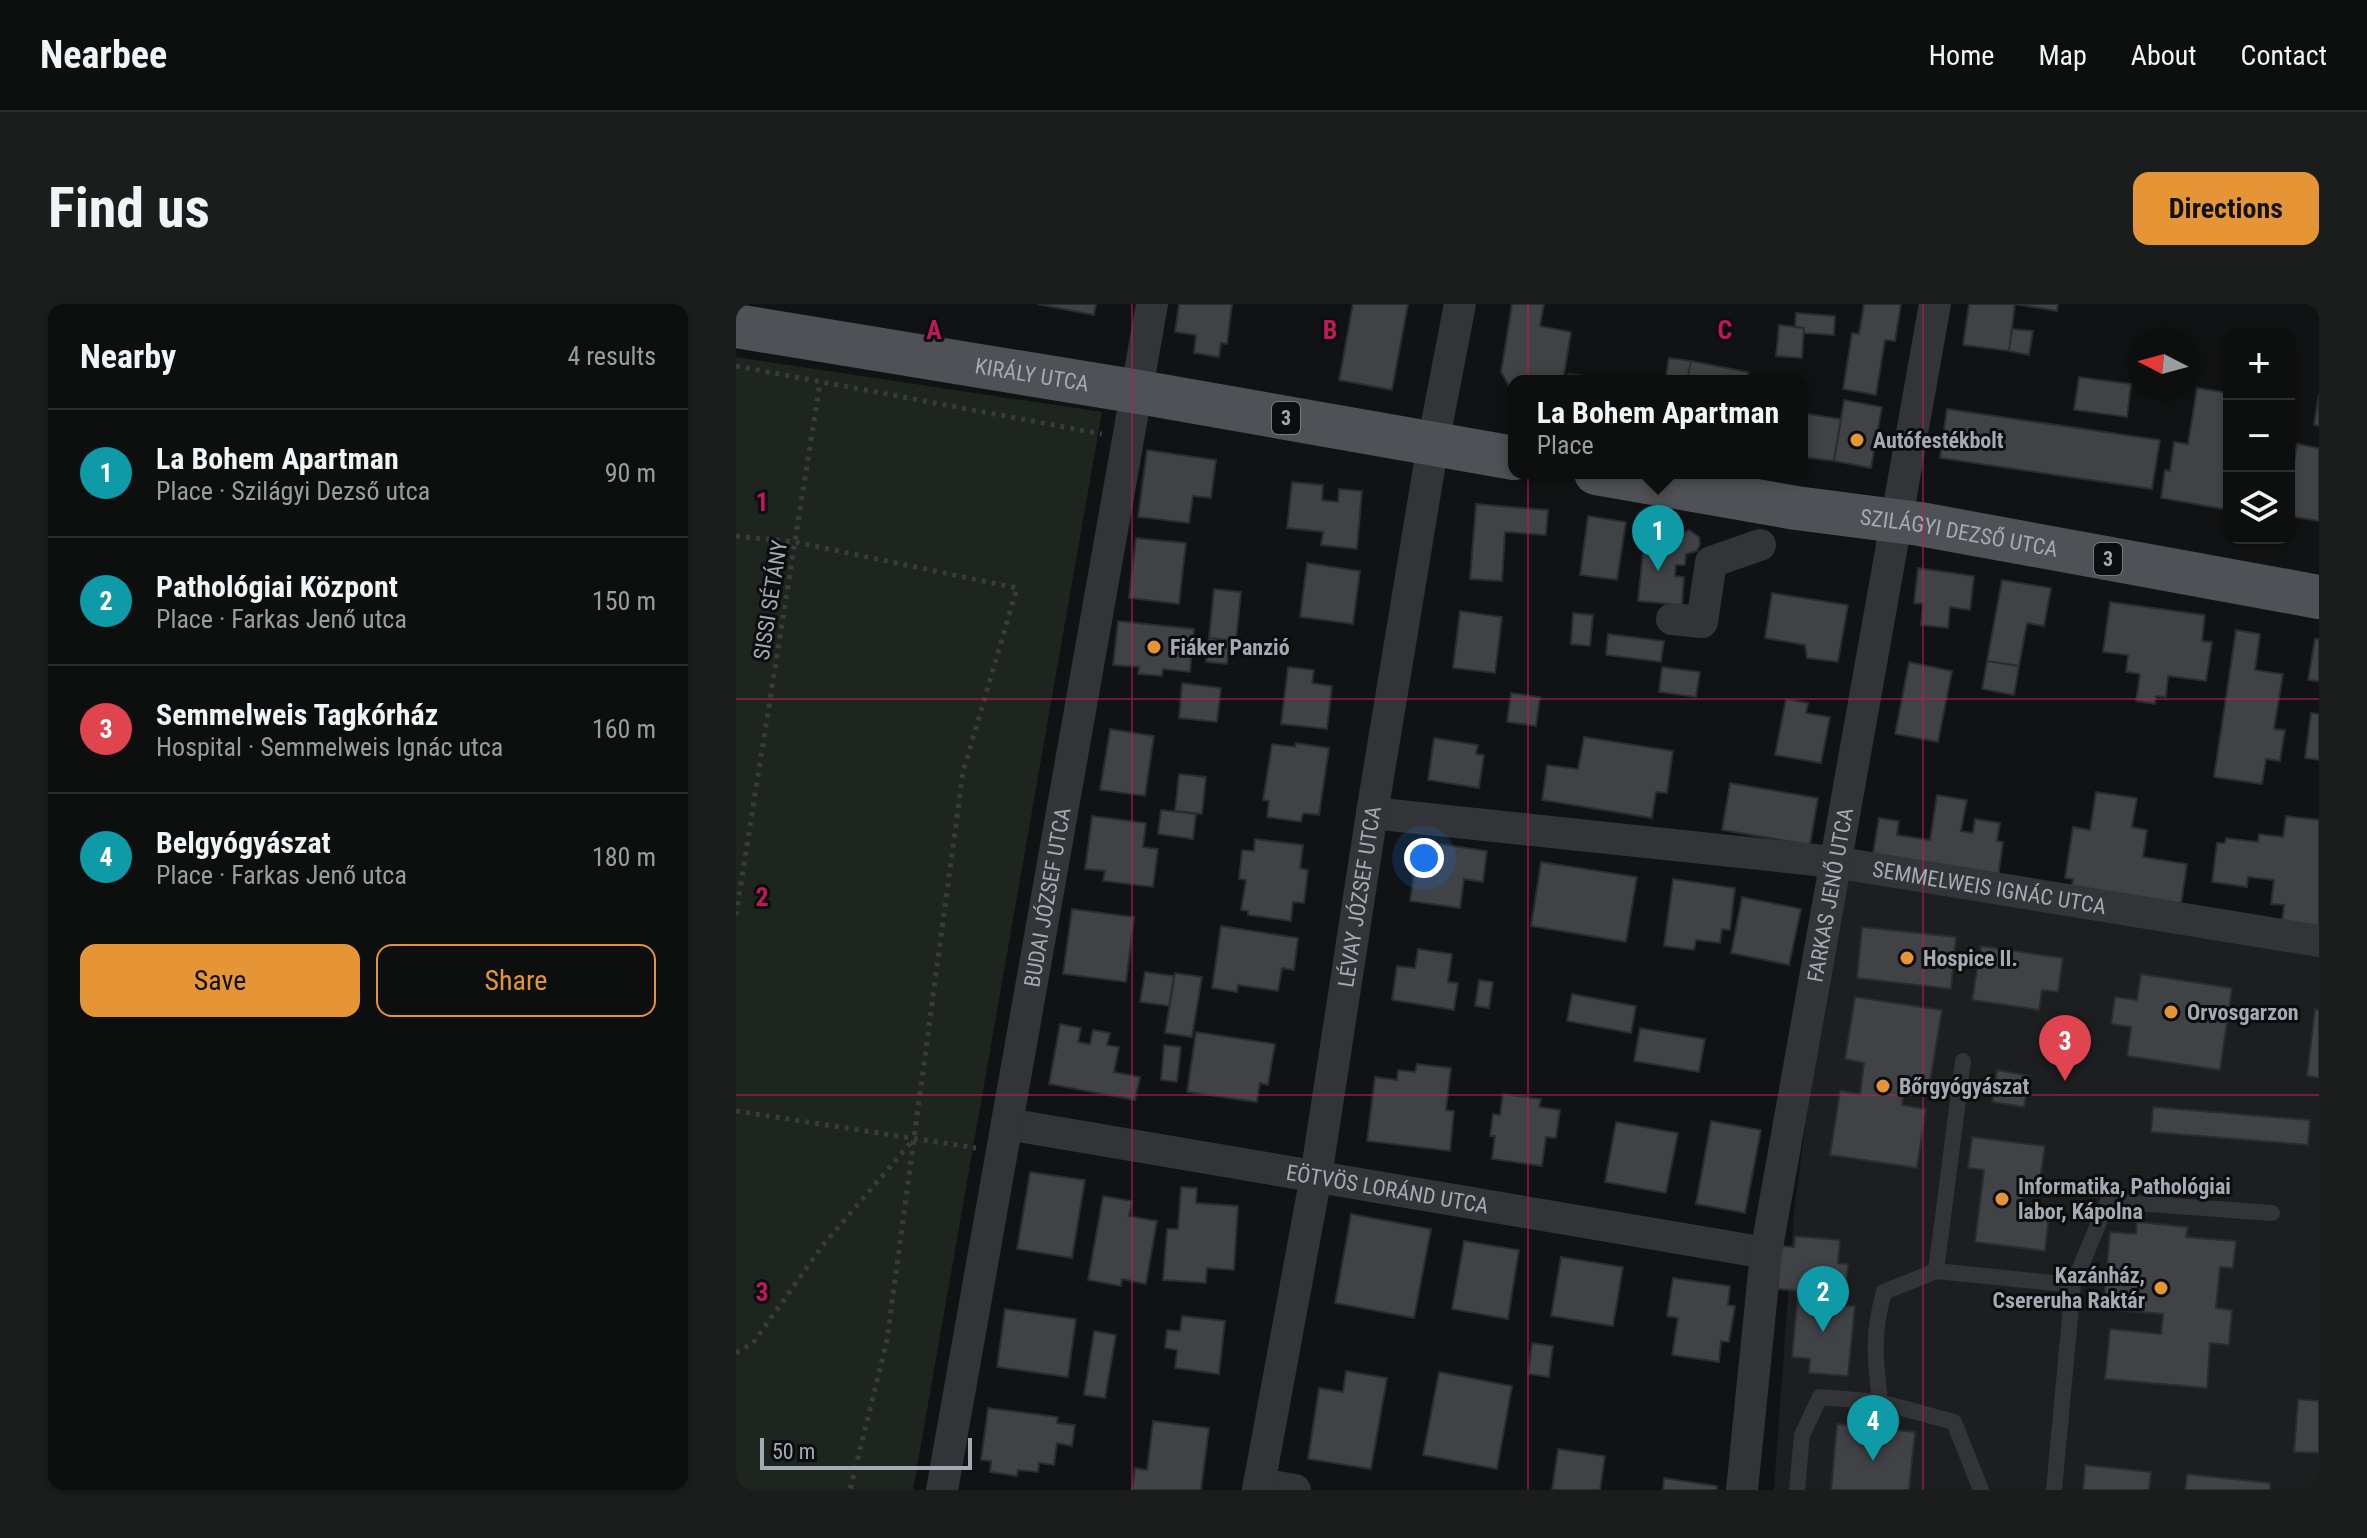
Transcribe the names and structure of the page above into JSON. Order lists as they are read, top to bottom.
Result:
{
  "streets": {
    "main road": ["KIRÁLY UTCA", "3", "SZILÁGYI DEZSŐ UTCA"],
    "street": [
      "SEMMELWEIS IGNÁC UTCA",
      "FARKAS JENŐ UTCA",
      "BUDAI JÓZSEF UTCA",
      "LÉVAY JÓZSEF UTCA",
      "EÖTVÖS LORÁND UTCA"
    ],
    "path": ["SISSI SÉTÁNY"]
  },
  "crossings": [
    ["KIRÁLY UTCA", "3"],
    ["KIRÁLY UTCA", "BUDAI JÓZSEF UTCA"],
    ["3", "BUDAI JÓZSEF UTCA"],
    ["3", "LÉVAY JÓZSEF UTCA"],
    ["SZILÁGYI DEZSŐ UTCA", "FARKAS JENŐ UTCA"],
    ["SEMMELWEIS IGNÁC UTCA", "FARKAS JENŐ UTCA"],
    ["SEMMELWEIS IGNÁC UTCA", "LÉVAY JÓZSEF UTCA"],
    ["FARKAS JENŐ UTCA", "EÖTVÖS LORÁND UTCA"],
    ["BUDAI JÓZSEF UTCA", "EÖTVÖS LORÁND UTCA"],
    ["LÉVAY JÓZSEF UTCA", "EÖTVÖS LORÁND UTCA"]
  ],
  "places": [
    "Autófestékbolt",
    "Fiáker Panzió",
    "Hospice II.",
    "Orvosgarzon",
    "Bőrgyógyászat",
    "Informatika, Pathológiai labor, Kápolna",
    "Kazánház, Csereruha Raktár"
  ],
  "scale_bar": "50 m",
  "north": "left",
  "page": {
    "header": "Nearbee",
    "nav": [
      "Home",
      "Map",
      "About",
      "Contact"
    ],
    "buttons": [
      "Directions",
      ["Save", "Share"]
    ],
    "title": "Find us",
    "heading": ["Nearby", "4 results"],
    "map_buttons": ["+", "−"],
    "popup": ["La Bohem Apartman", "Place"],
    "list": [
      {
        "mark": "1",
        "name": "La Bohem Apartman",
        "note": "Place · Szilágyi Dezső utca",
        "value": "90 m"
      },
      {
        "mark": "2",
        "name": "Pathológiai Központ",
        "note": "Place · Farkas Jenő utca",
        "value": "150 m"
      },
      {
        "mark": "3",
        "name": "Semmelweis Tagkórház",
        "note": "Hospital · Semmelweis Ignác utca",
        "value": "160 m"
      },
      {
        "mark": "4",
        "name": "Belgyógyászat",
        "note": "Place · Farkas Jenő utca",
        "value": "180 m"
      }
    ],
    "pins": [
      "1",
      "3",
      "2",
      "4"
    ],
    "scale": "50 m"
  },
  "grid": {
    "columns": ["A", "B", "C"],
    "rows": ["1", "2", "3"]
  }
}
